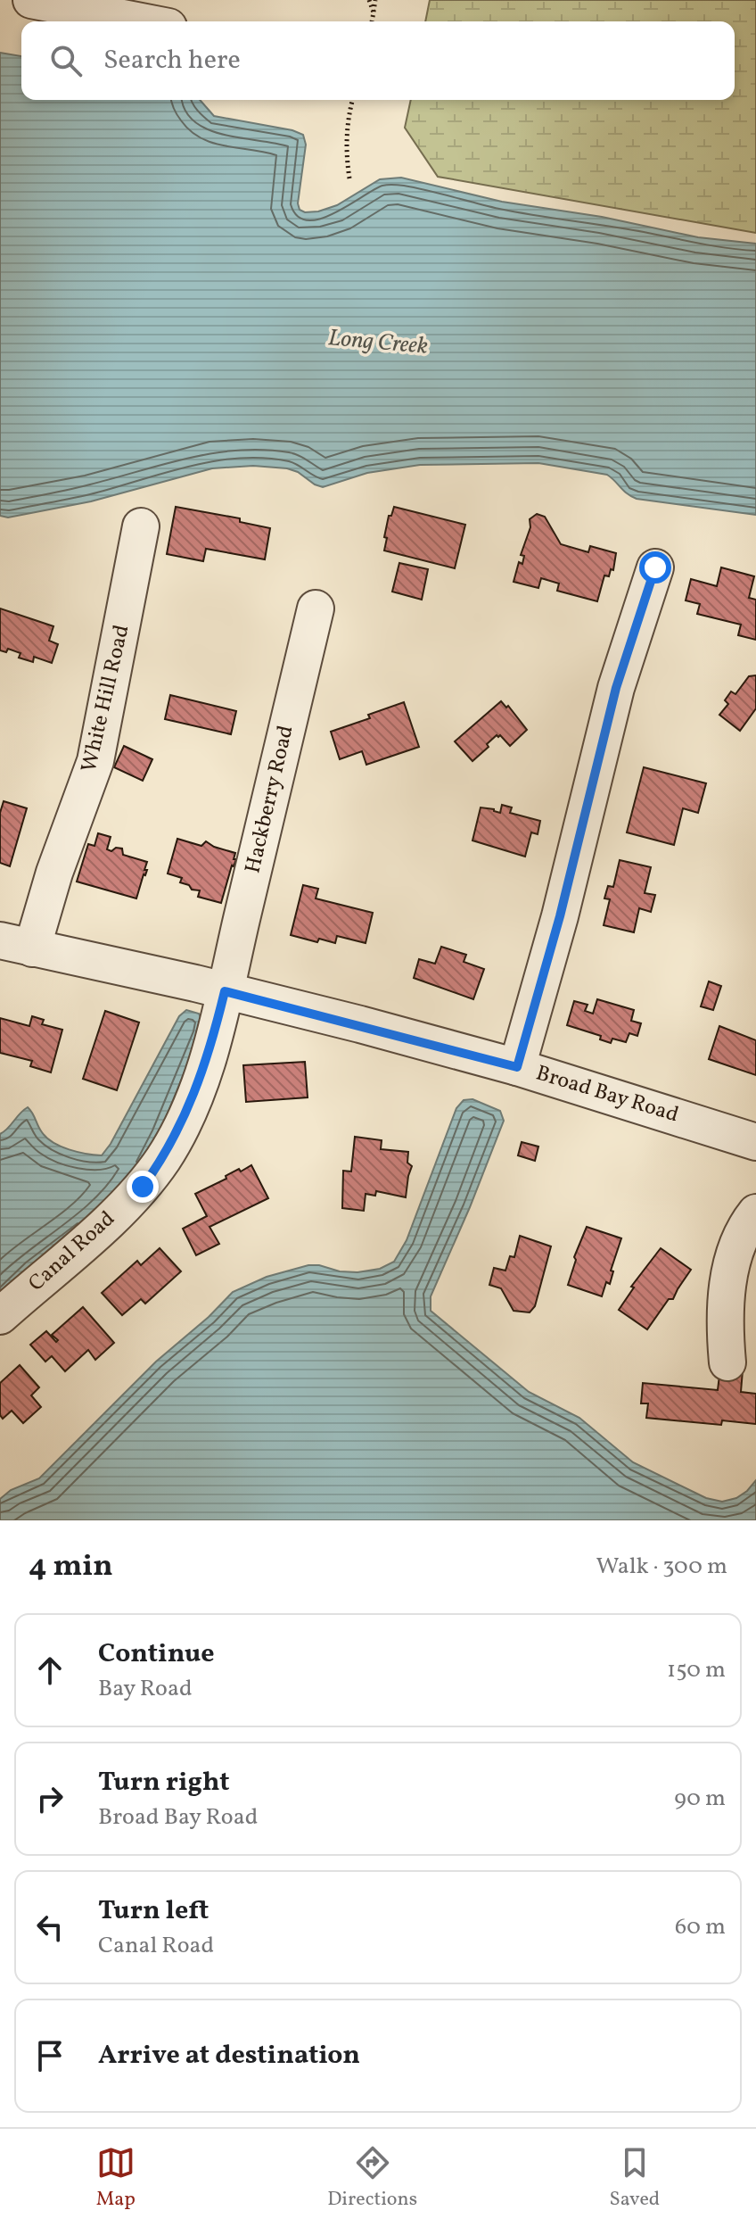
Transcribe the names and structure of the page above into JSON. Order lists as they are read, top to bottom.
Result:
{
  "streets": {
    "street": [
      "White Hill Road",
      "Hackberry Road",
      "Broad Bay Road",
      "Canal Road"
    ]
  },
  "crossings": [
    ["White Hill Road", "Broad Bay Road"],
    ["Hackberry Road", "Broad Bay Road"],
    ["Hackberry Road", "Canal Road"],
    ["Broad Bay Road", "Canal Road"]
  ],
  "water": ["Long Creek"],
  "page": {
    "search": "Search here",
    "heading": ["4 min", "Walk · 300 m"],
    "list": [
      ["Continue", "Bay Road", "150 m"],
      ["Turn right", "Broad Bay Road", "90 m"],
      ["Turn left", "Canal Road", "60 m"],
      "Arrive at destination"
    ],
    "nav": ["Map", "Directions", "Saved"]
  }
}
